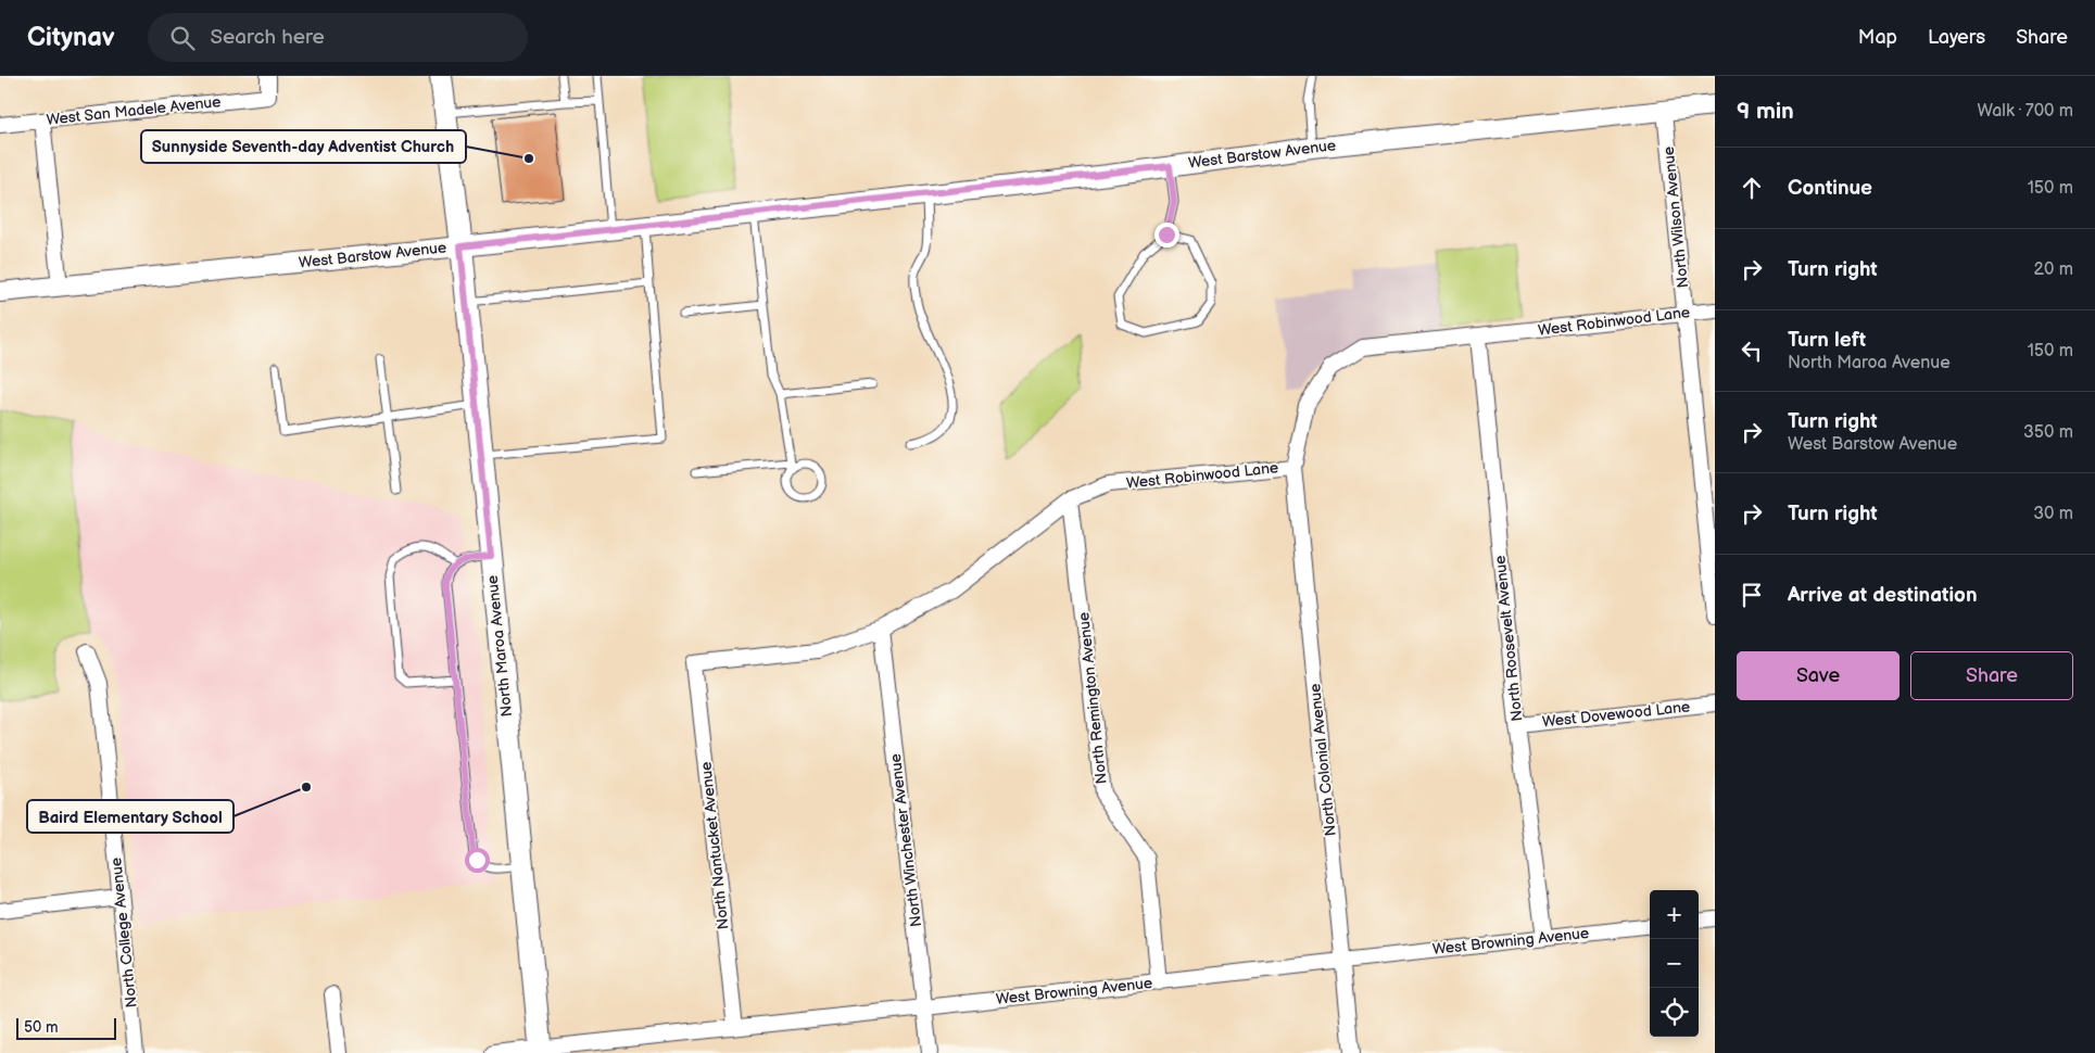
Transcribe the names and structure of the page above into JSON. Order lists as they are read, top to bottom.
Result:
{
  "streets": {
    "main road": ["North Maroa Avenue"],
    "street": [
      "West San Madele Avenue",
      "West Barstow Avenue",
      "North Wilson Avenue",
      "West Robinwood Lane",
      "North Roosevelt Avenue",
      "North Remington Avenue",
      "West Dovewood Lane",
      "North Colonial Avenue",
      "North Winchester Avenue",
      "North Nantucket Avenue",
      "North College Avenue",
      "West Browning Avenue"
    ]
  },
  "crossings": [
    ["West Barstow Avenue", "North Wilson Avenue"],
    ["West Barstow Avenue", "North Maroa Avenue"],
    ["North Wilson Avenue", "West Robinwood Lane"],
    ["West Robinwood Lane", "North Roosevelt Avenue"],
    ["West Robinwood Lane", "North Remington Avenue"],
    ["West Robinwood Lane", "North Colonial Avenue"],
    ["West Robinwood Lane", "North Winchester Avenue"],
    ["West Robinwood Lane", "North Nantucket Avenue"],
    ["North Roosevelt Avenue", "West Dovewood Lane"],
    ["North Roosevelt Avenue", "West Browning Avenue"],
    ["North Maroa Avenue", "West Browning Avenue"],
    ["North Remington Avenue", "West Browning Avenue"],
    ["North Colonial Avenue", "West Browning Avenue"],
    ["North Winchester Avenue", "West Browning Avenue"],
    ["North Nantucket Avenue", "West Browning Avenue"]
  ],
  "places": ["Sunnyside Seventh-day Adventist Church", "Baird Elementary School"],
  "scale_bar": "50 m",
  "page": {
    "header": "Citynav",
    "search": "Search here",
    "nav": ["Map", "Layers", "Share"],
    "heading": ["9 min", "Walk · 700 m"],
    "list": [
      ["Continue", "150 m"],
      ["Turn right", "20 m"],
      ["Turn left", "North Maroa Avenue", "150 m"],
      ["Turn right", "West Barstow Avenue", "350 m"],
      ["Turn right", "30 m"],
      "Arrive at destination"
    ],
    "buttons": ["Save", "Share"],
    "map_buttons": ["+", "−"],
    "scale": "50 m"
  }
}
